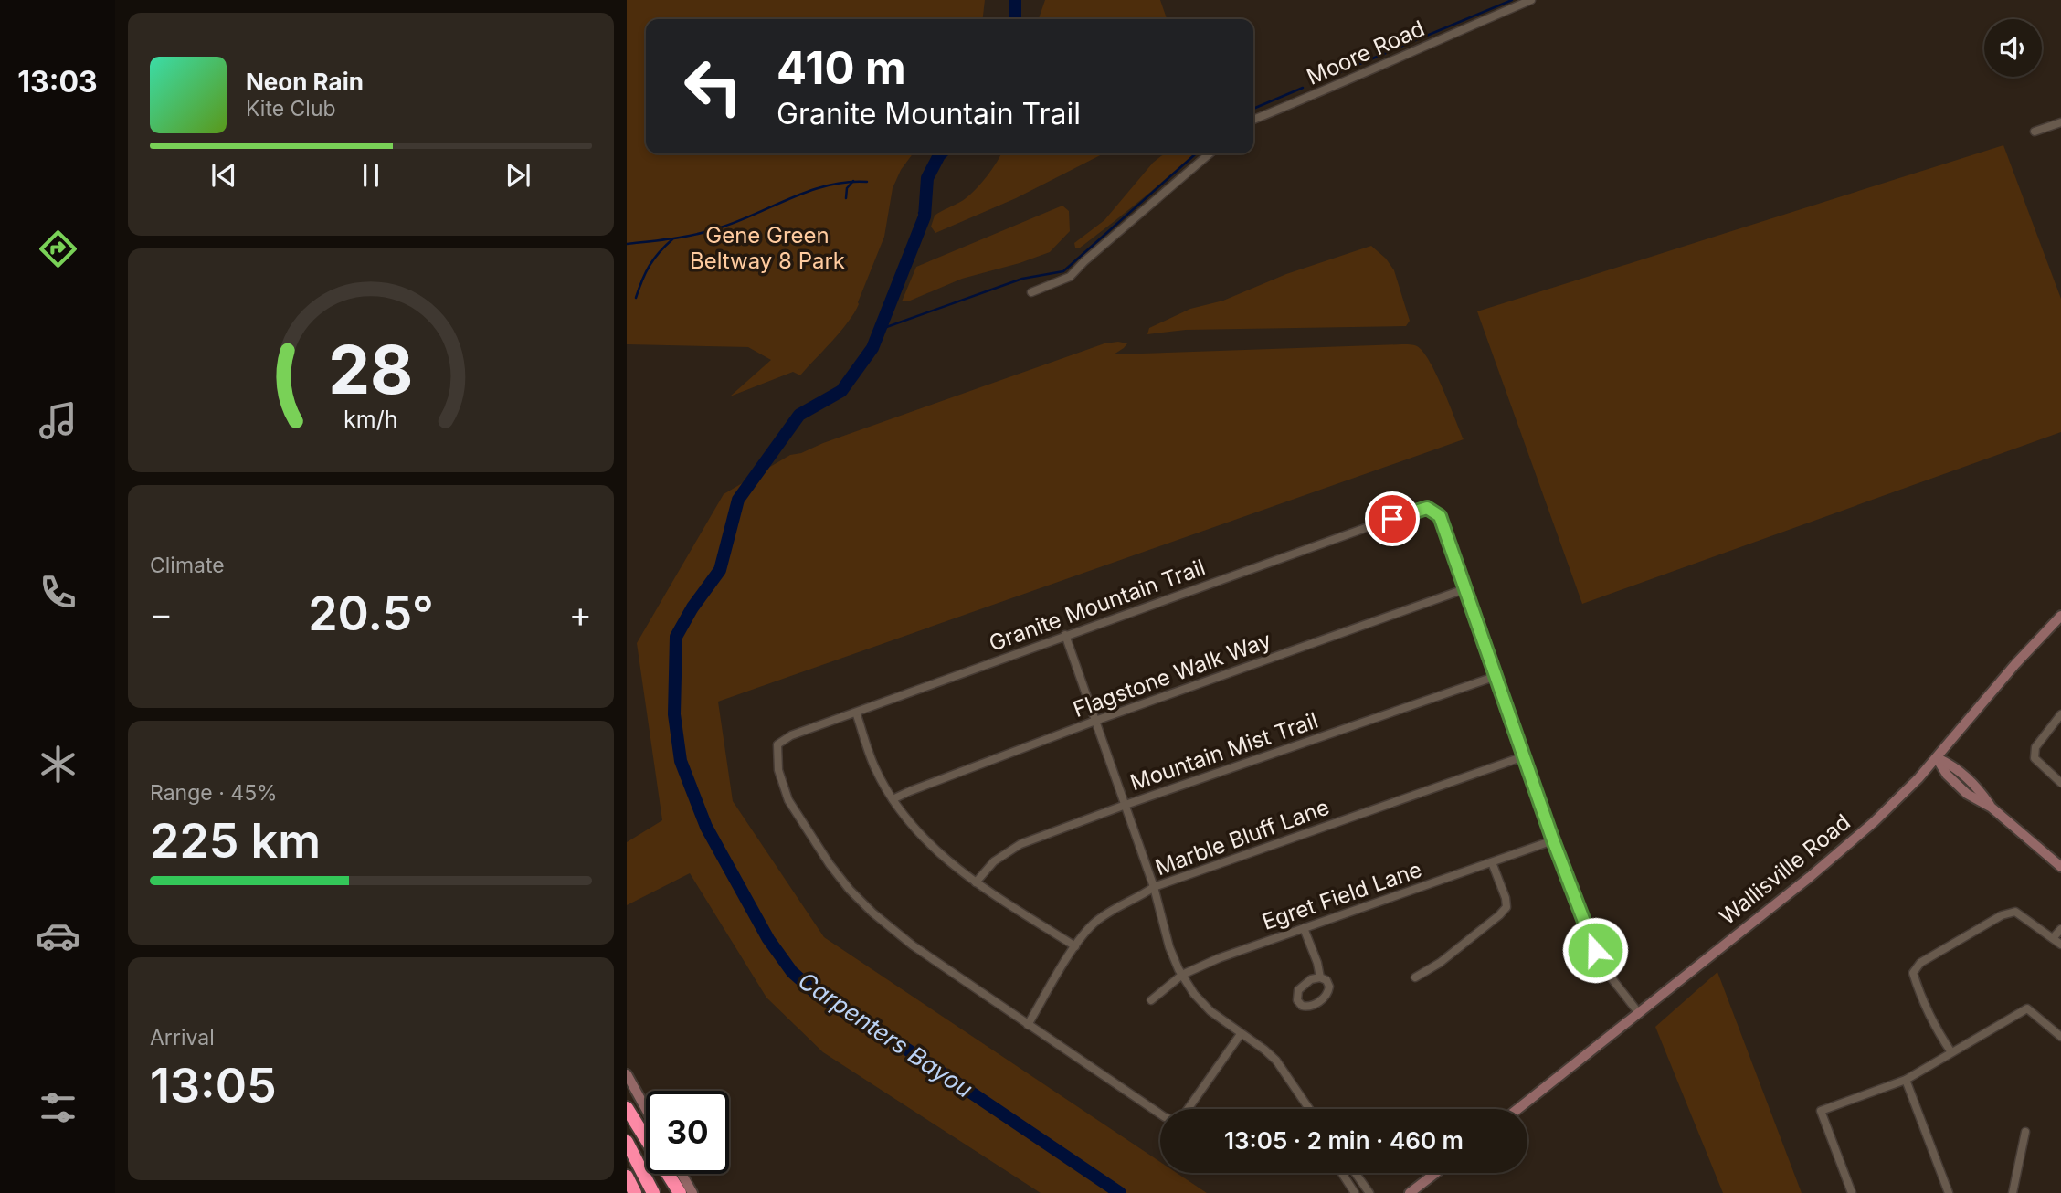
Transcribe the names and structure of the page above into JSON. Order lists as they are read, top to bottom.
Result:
{
  "streets": {
    "main road": ["Wallisville Road"],
    "street": [
      "Moore Road",
      "Granite Mountain Trail",
      "Flagstone Walk Way",
      "Mountain Mist Trail",
      "Marble Bluff Lane",
      "Egret Field Lane"
    ]
  },
  "crossings": [
    ["Granite Mountain Trail", "Flagstone Walk Way"],
    ["Granite Mountain Trail", "Marble Bluff Lane"]
  ],
  "water": ["Carpenters Bayou"],
  "parks": ["Gene Green Beltway 8 Park"],
  "page": {
    "tabs": "13:03",
    "turn": ["410 m", "Granite Mountain Trail"],
    "song": ["Neon Rain", "Kite Club"],
    "tile": [
      "Climate",
      ["Range · 45%", "225 km"],
      ["Arrival", "13:05"]
    ],
    "heat": ["−", "20.5°", "+"],
    "limit": "30",
    "trip": "13:05 · 2 min · 460 m",
    "gauge": ["28", "km/h"]
  }
}
